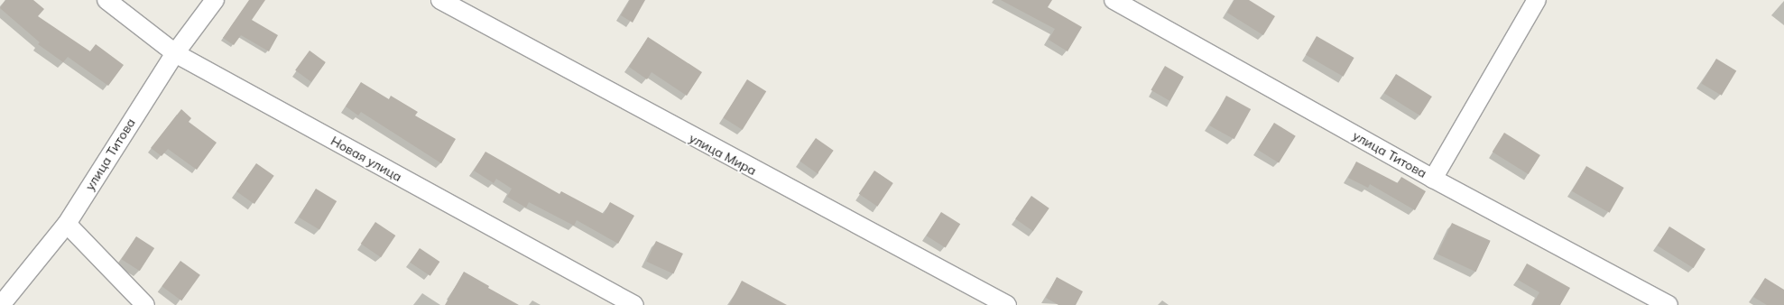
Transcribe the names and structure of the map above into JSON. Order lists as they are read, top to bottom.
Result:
{
  "streets": {
    "street": ["улица Титова", "улица Мира", "Новая улица"]
  },
  "crossings": [
    ["улица Титова", "Новая улица"]
  ]
}
